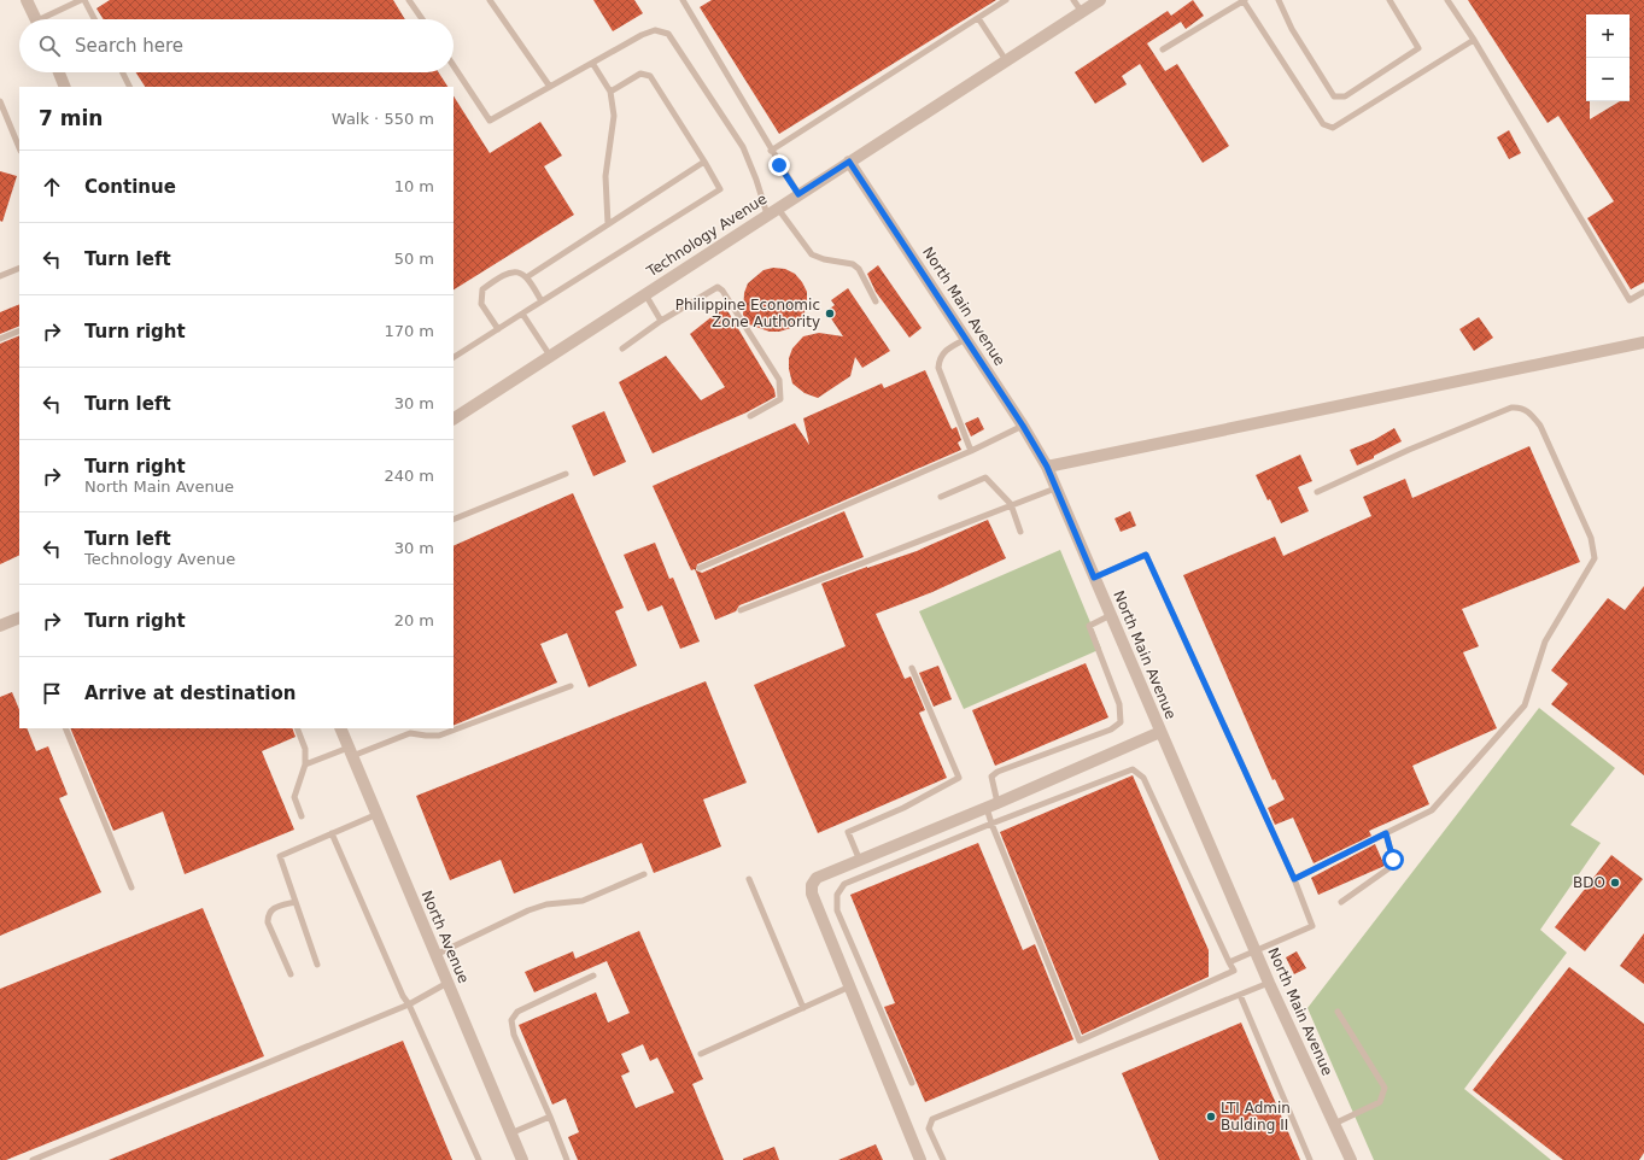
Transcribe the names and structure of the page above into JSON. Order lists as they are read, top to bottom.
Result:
{
  "streets": {
    "street": ["Technology Avenue", "North Main Avenue", "North Avenue"]
  },
  "crossings": [
    ["Technology Avenue", "North Main Avenue"]
  ],
  "places": ["Philippine Economic Zone Authority", "BDO", "LTI Admin Bulding II"],
  "page": {
    "map_buttons": ["+", "−"],
    "search": "Search here",
    "heading": ["7 min", "Walk · 550 m"],
    "list": [
      ["Continue", "10 m"],
      ["Turn left", "50 m"],
      ["Turn right", "170 m"],
      ["Turn left", "30 m"],
      ["Turn right", "North Main Avenue", "240 m"],
      ["Turn left", "Technology Avenue", "30 m"],
      ["Turn right", "20 m"],
      "Arrive at destination"
    ]
  }
}
